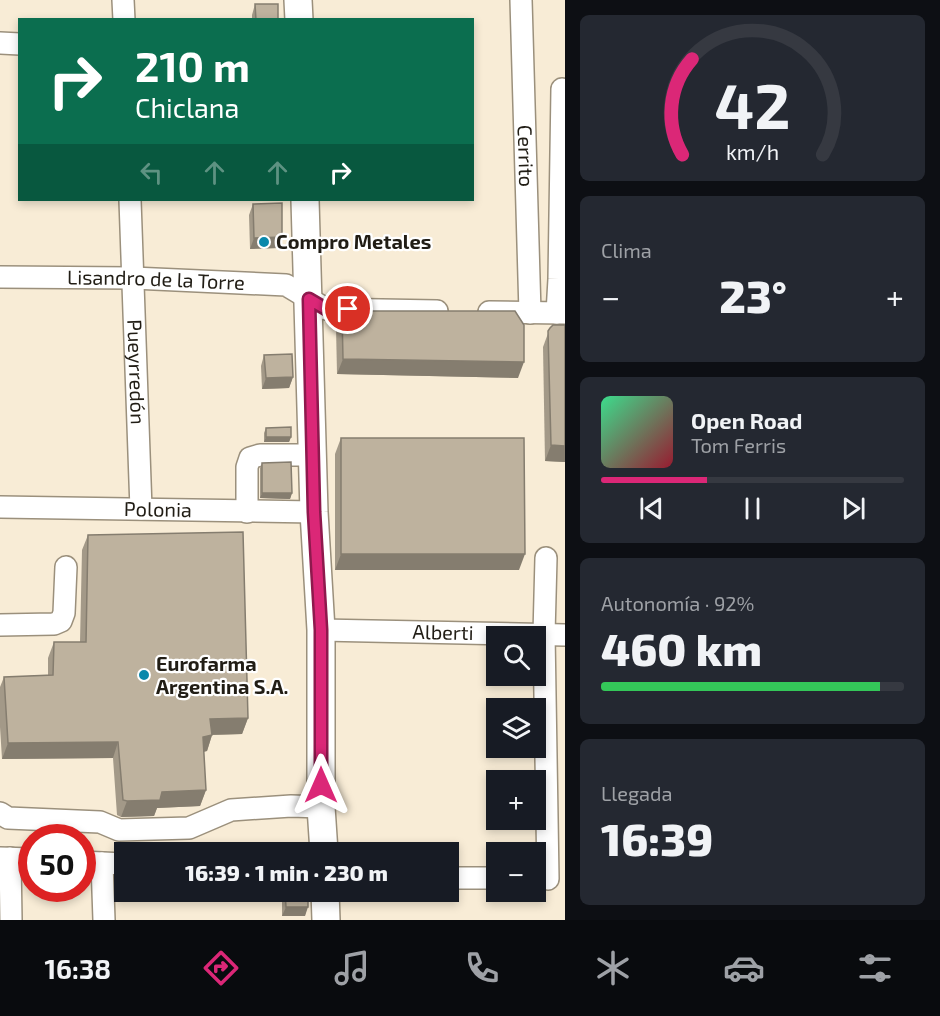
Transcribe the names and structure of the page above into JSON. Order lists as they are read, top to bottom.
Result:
{
  "streets": {
    "street": [
      "Cerrito",
      "Lisandro de la Torre",
      "Pueyrredón",
      "Polonia",
      "Alberti"
    ]
  },
  "crossings": [
    ["Cerrito", "Lisandro de la Torre"],
    ["Lisandro de la Torre", "Pueyrredón"],
    ["Pueyrredón", "Polonia"]
  ],
  "places": ["Compro Metales", "Eurofarma Argentina S.A."],
  "page": {
    "turn": ["210 m", "Chiclana"],
    "tile": [
      "Clima",
      ["Autonomía · 92%", "460 km"],
      ["Llegada", "16:39"]
    ],
    "heat": ["−", "23°", "+"],
    "song": ["Open Road", "Tom Ferris"],
    "map_buttons": ["+", "−"],
    "limit": "50",
    "trip": "16:39 · 1 min · 230 m",
    "tabs": "16:38",
    "gauge": ["42", "km/h"]
  }
}
